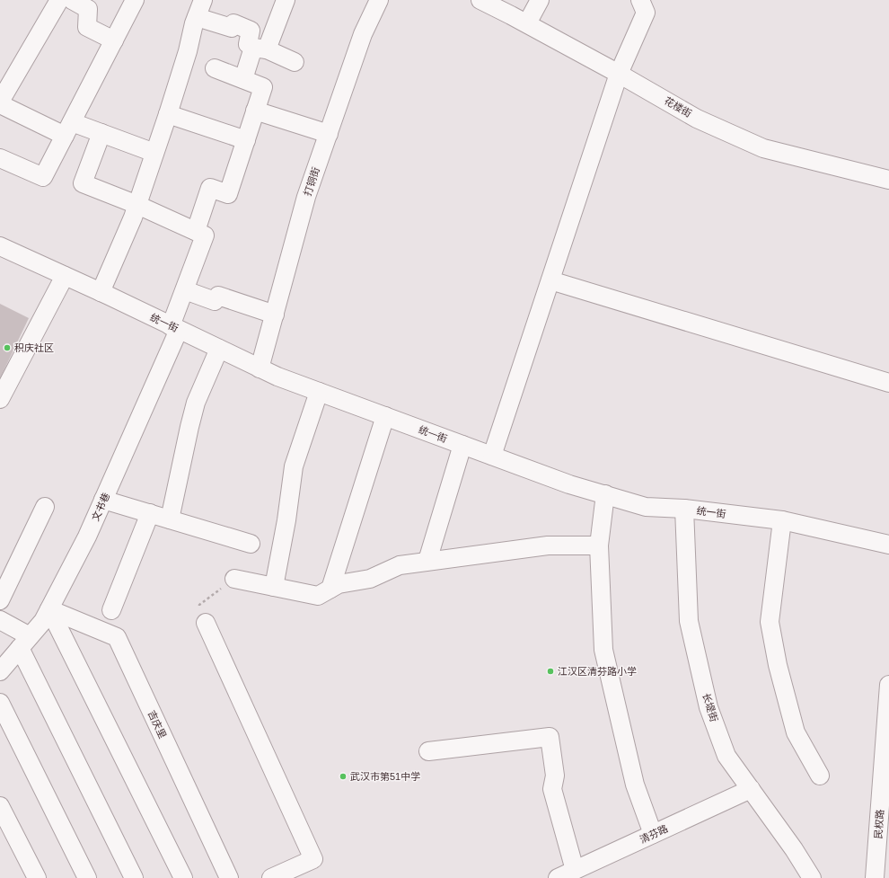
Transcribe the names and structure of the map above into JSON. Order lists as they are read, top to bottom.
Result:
{
  "streets": {
    "street": [
      "花楼街",
      "打铜街",
      "统一街",
      "文书巷",
      "长堤街",
      "吉庆里",
      "民权路",
      "清芬路"
    ]
  },
  "crossings": [
    ["打铜街", "统一街"],
    ["统一街", "文书巷"],
    ["统一街", "长堤街"],
    ["文书巷", "吉庆里"],
    ["长堤街", "清芬路"]
  ],
  "places": ["积庆社区", "江汉区清芬路小学", "武汉市第51中学"]
}
